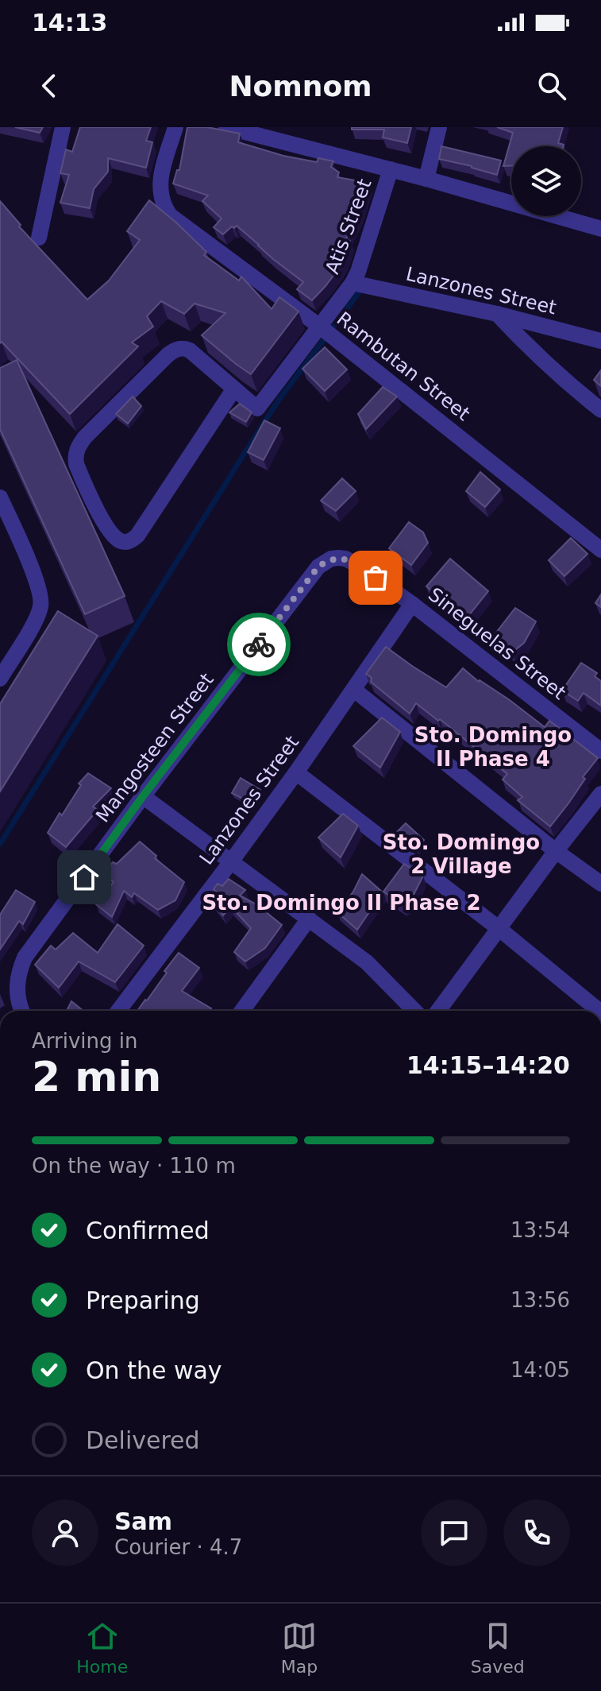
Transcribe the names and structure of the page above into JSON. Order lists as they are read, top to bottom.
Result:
{
  "streets": {
    "street": [
      "Atis Street",
      "Lanzones Street",
      "Rambutan Street",
      "Sineguelas Street",
      "Mangosteen Street"
    ]
  },
  "crossings": [
    ["Atis Street", "Lanzones Street"],
    ["Atis Street", "Rambutan Street"],
    ["Lanzones Street", "Sineguelas Street"],
    ["Sineguelas Street", "Mangosteen Street"]
  ],
  "districts": ["Sto. Domingo II Phase 4", "Sto. Domingo 2 Village", "Sto. Domingo II Phase 2"],
  "page": {
    "status": "14:13",
    "header": "Nomnom",
    "heading": ["2 min", "Arriving in", "14:15–14:20"],
    "panel": ["Sam", "Courier · 4.7"],
    "bar": "On the way · 110 m",
    "list": [
      ["Confirmed", "13:54"],
      ["Preparing", "13:56"],
      ["On the way", "14:05"],
      "Delivered"
    ],
    "tabs": ["Home", "Map", "Saved"]
  }
}
